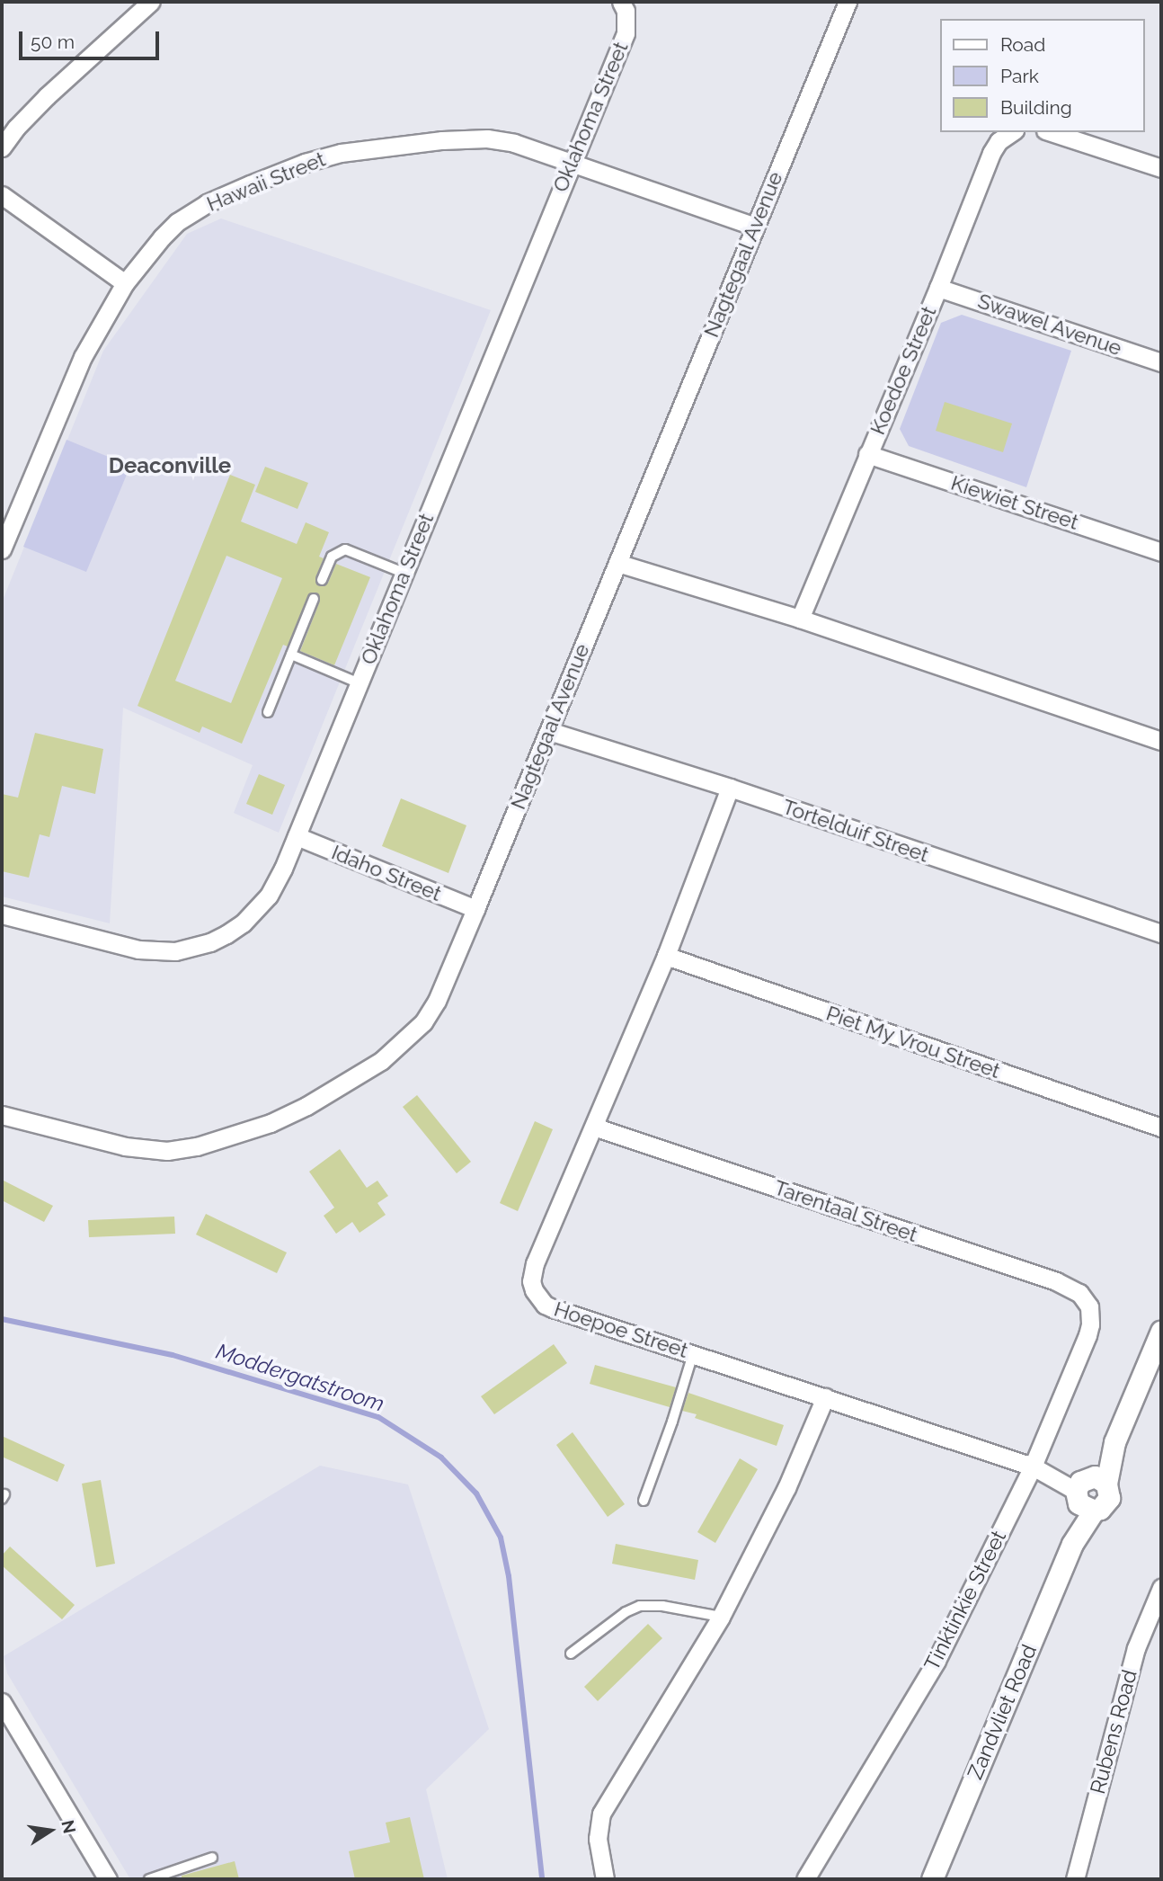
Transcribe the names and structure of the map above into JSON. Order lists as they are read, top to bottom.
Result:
{
  "streets": {
    "street": [
      "Oklahoma Street",
      "Hawaii Street",
      "Nagtegaal Avenue",
      "Swawel Avenue",
      "Koedoe Street",
      "Kiewiet Street",
      "Tortelduif Street",
      "Idaho Street",
      "Piet My Vrou Street",
      "Tarentaal Street",
      "Hoepoe Street",
      "Tinktinkie Street",
      "Zandvliet Road",
      "Rubens Road"
    ]
  },
  "crossings": [
    ["Oklahoma Street", "Hawaii Street"],
    ["Oklahoma Street", "Idaho Street"],
    ["Hawaii Street", "Nagtegaal Avenue"],
    ["Nagtegaal Avenue", "Tortelduif Street"],
    ["Nagtegaal Avenue", "Idaho Street"],
    ["Swawel Avenue", "Koedoe Street"],
    ["Koedoe Street", "Kiewiet Street"],
    ["Tortelduif Street", "Hoepoe Street"],
    ["Piet My Vrou Street", "Hoepoe Street"],
    ["Tarentaal Street", "Hoepoe Street"],
    ["Tarentaal Street", "Tinktinkie Street"],
    ["Hoepoe Street", "Tinktinkie Street"],
    ["Hoepoe Street", "Zandvliet Road"]
  ],
  "districts": ["Deaconville"],
  "water": ["Moddergatstroom"],
  "legend": ["Road", "Park", "Building"],
  "scale_bar": "50 m",
  "north": "right"
}
